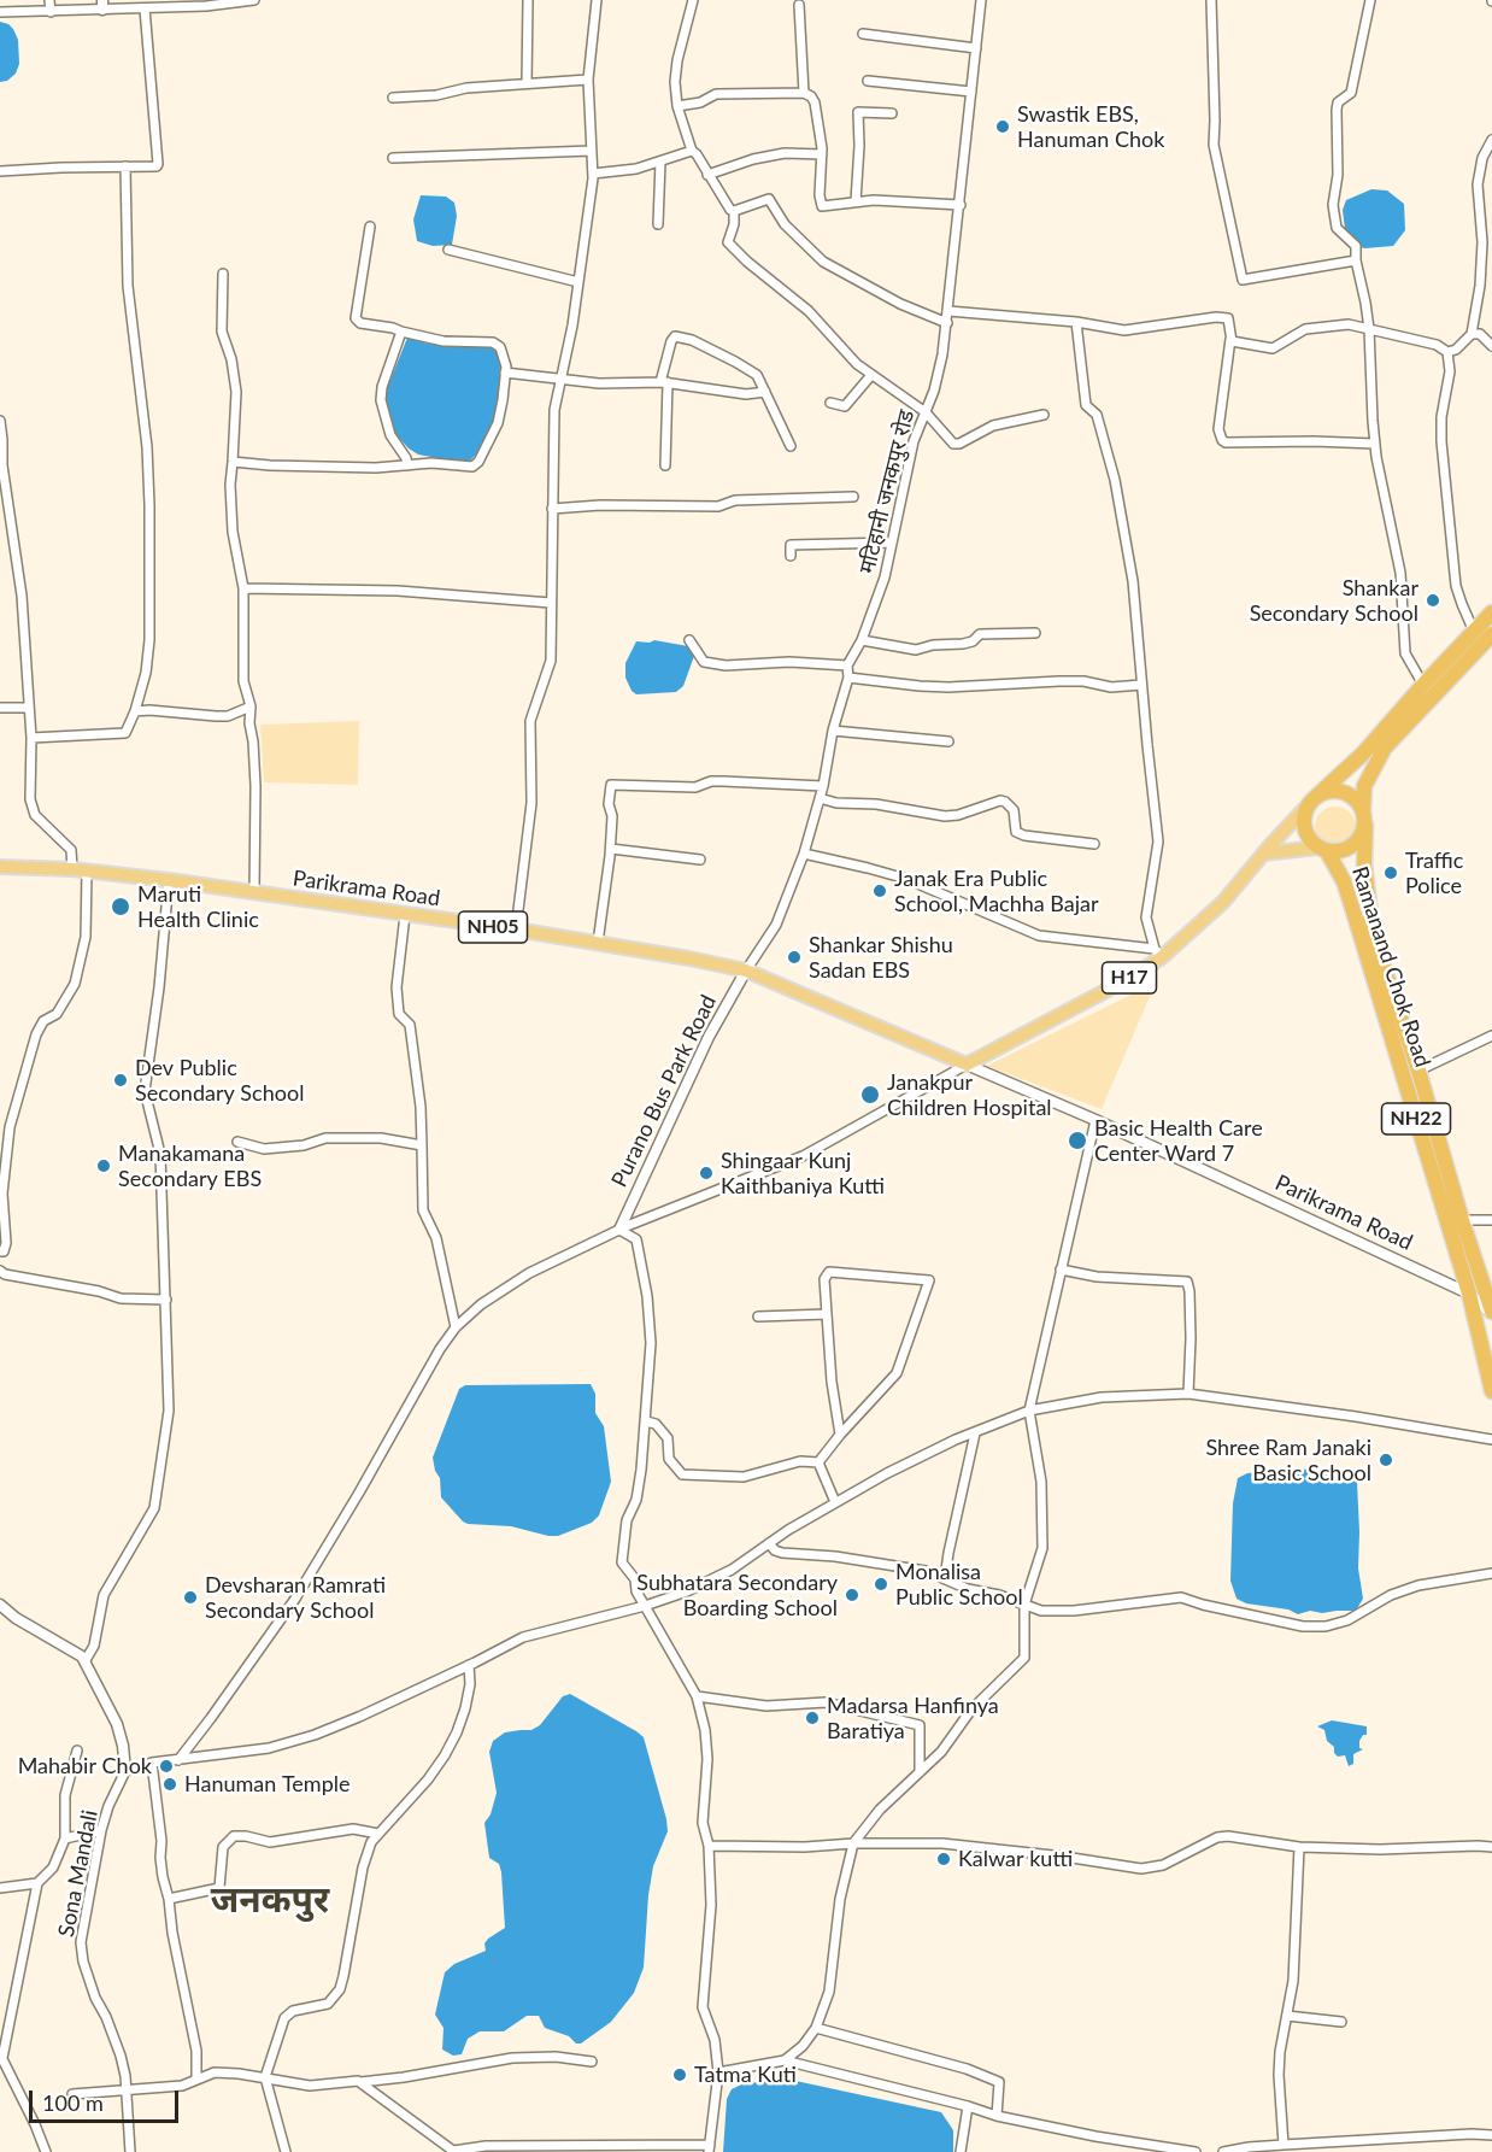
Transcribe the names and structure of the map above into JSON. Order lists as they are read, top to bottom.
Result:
{
  "streets": {
    "highway": ["Ramanand Chok Road", "NH22"],
    "main road": ["Parikrama Road", "NH05", "H17"],
    "street": ["मटिहानी जनकपुर रोड", "Purano Bus Park Road", "Sona Mandali"]
  },
  "crossings": [
    ["Parikrama Road", "NH05"],
    ["Parikrama Road", "Ramanand Chok Road"],
    ["Parikrama Road", "H17"],
    ["Parikrama Road", "Purano Bus Park Road"],
    ["NH05", "H17"],
    ["Ramanand Chok Road", "H17"],
    ["Ramanand Chok Road", "NH22"],
    ["H17", "NH22"]
  ],
  "districts": ["जनकपुर"],
  "places": [
    "Swastik EBS, Hanuman Chok",
    "Shankar Secondary School",
    "Traffic Police",
    "Janak Era Public School, Machha Bajar",
    "Maruti Health Clinic",
    "Shankar Shishu Sadan EBS",
    "Dev Public Secondary School",
    "Janakpur Children Hospital",
    "Basic Health Care Center Ward 7",
    "Manakamana Secondary EBS",
    "Shingaar Kunj Kaithbaniya Kutti",
    "Shree Ram Janaki Basic School",
    "Monalisa Public School",
    "Subhatara Secondary Boarding School",
    "Devsharan Ramrati Secondary School",
    "Madarsa Hanfinya Baratiya",
    "Mahabir Chok",
    "Hanuman Temple",
    "Kalwar kutti",
    "Tatma Kuti"
  ],
  "scale_bar": "100 m"
}
